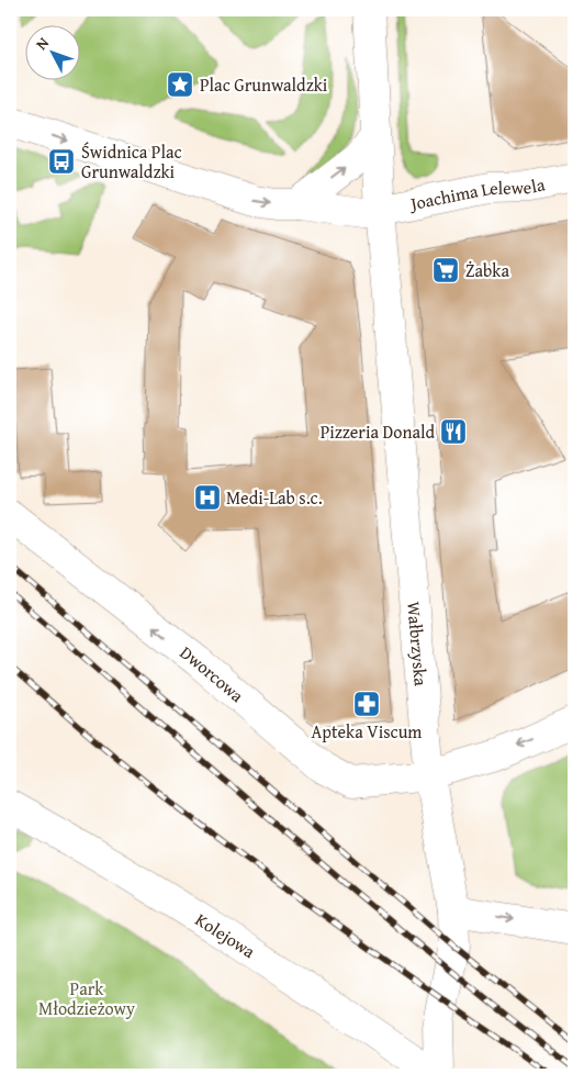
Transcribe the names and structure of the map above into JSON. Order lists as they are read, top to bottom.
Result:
{
  "streets": {
    "street": [
      "Joachima Lelewela",
      "Wałbrzyska",
      "Dworcowa",
      "Kolejowa"
    ]
  },
  "crossings": [
    ["Joachima Lelewela", "Wałbrzyska"],
    ["Wałbrzyska", "Dworcowa"],
    ["Wałbrzyska", "Kolejowa"]
  ],
  "one_way": ["Dworcowa"],
  "parks": ["Park Młodzieżowy"],
  "places": {
    "place": ["Plac Grunwaldzki"],
    "bus stop": ["Świdnica Plac Grunwaldzki"],
    "supermarket": ["Żabka"],
    "restaurant": ["Pizzeria Donald"],
    "hospital": ["Medi-Lab s.c."],
    "pharmacy": ["Apteka Viscum"]
  },
  "north": "top left"
}
